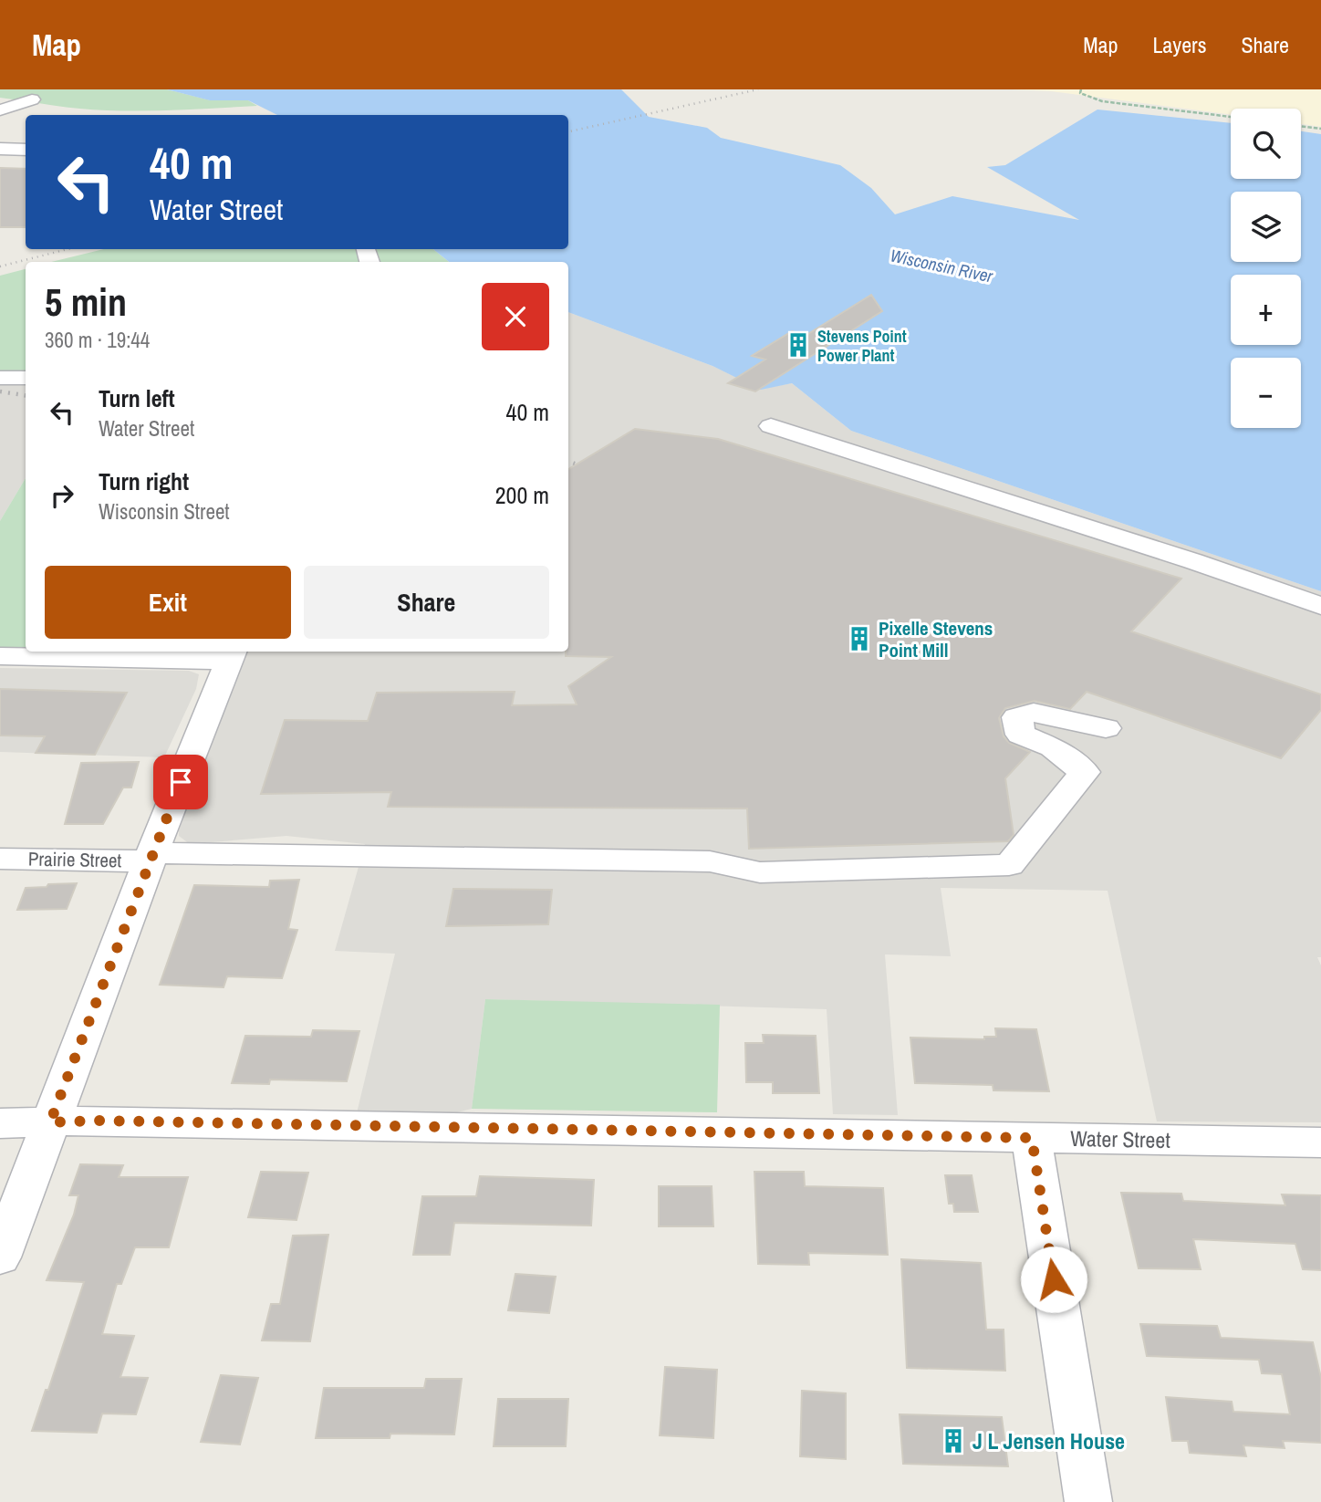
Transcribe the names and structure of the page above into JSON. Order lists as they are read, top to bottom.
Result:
{
  "streets": {
    "street": ["Prairie Street", "Water Street"]
  },
  "water": ["Wisconsin River"],
  "places": {
    "building": ["Stevens Point Power Plant", "Pixelle Stevens Point Mill", "J L Jensen House"]
  },
  "page": {
    "header": "Map",
    "nav": ["Map", "Layers", "Share"],
    "map_buttons": ["+", "−"],
    "turn": ["40 m", "Water Street"],
    "heading": ["5 min", "360 m · 19:44"],
    "list": [
      {
        "name": "Turn left",
        "note": "Water Street",
        "value": "40 m"
      },
      {
        "name": "Turn right",
        "note": "Wisconsin Street",
        "value": "200 m"
      }
    ],
    "buttons": ["Exit", "Share"]
  }
}
